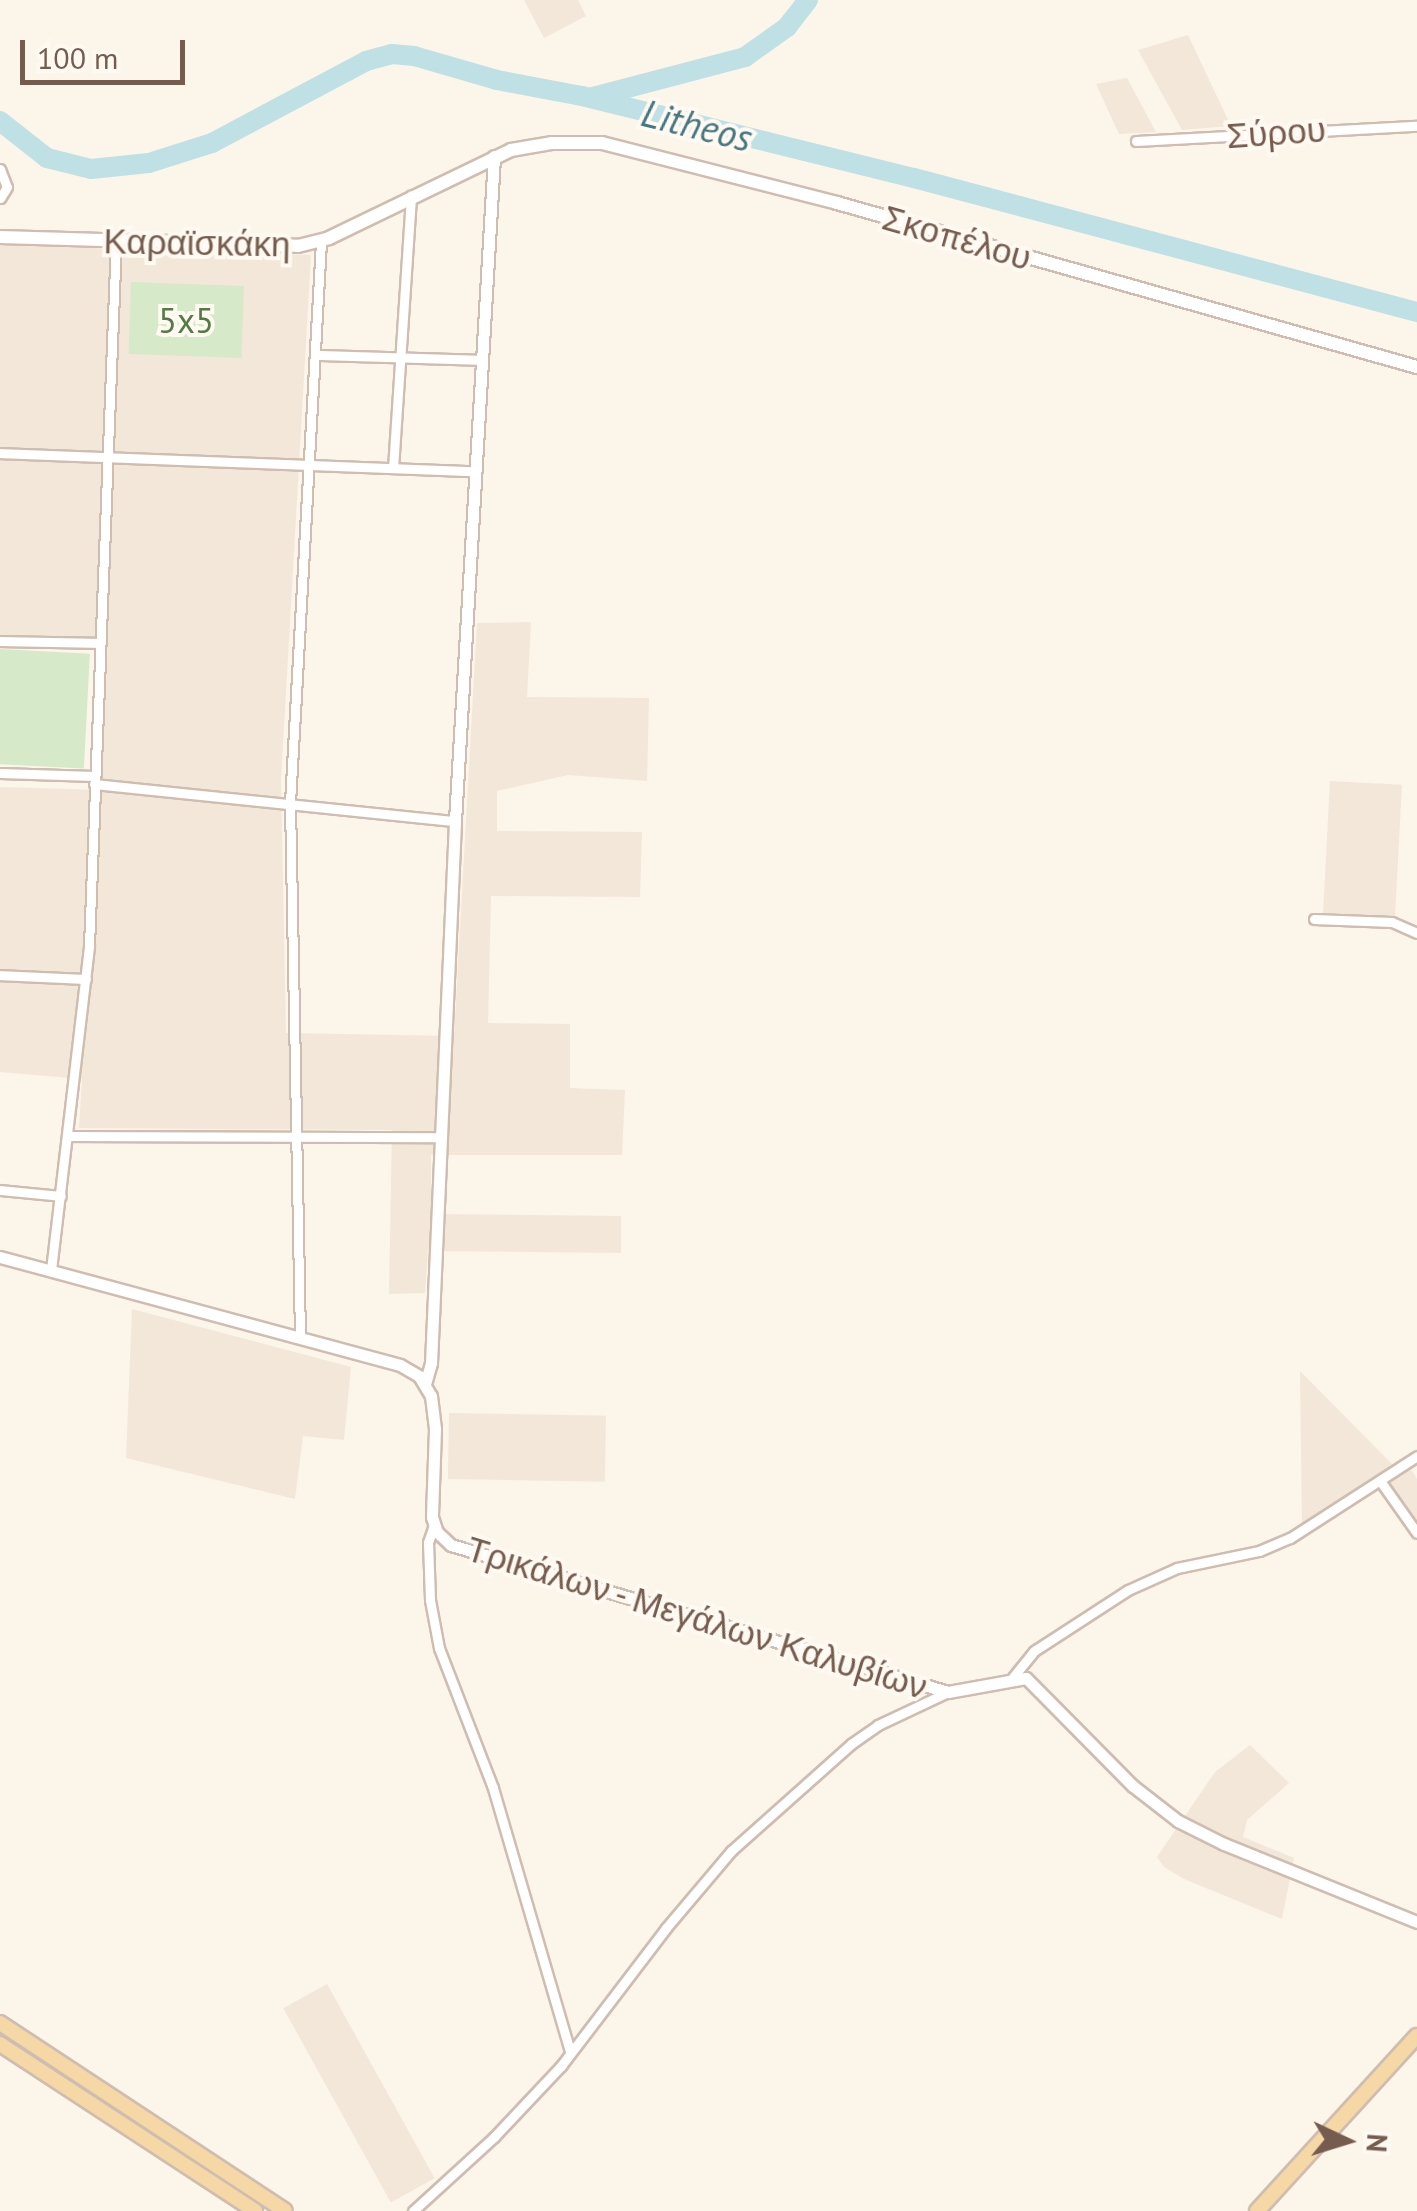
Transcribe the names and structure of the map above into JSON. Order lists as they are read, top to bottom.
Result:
{
  "streets": {
    "main road": ["Σκοπέλου", "Καραϊσκάκη"],
    "street": ["Σύρου", "Τρικάλων - Μεγάλων Καλυβίων"]
  },
  "crossings": [
    ["Σκοπέλου", "Καραϊσκάκη"]
  ],
  "water": ["Litheos"],
  "parks": ["5x5"],
  "scale_bar": "100 m",
  "north": "right"
}
